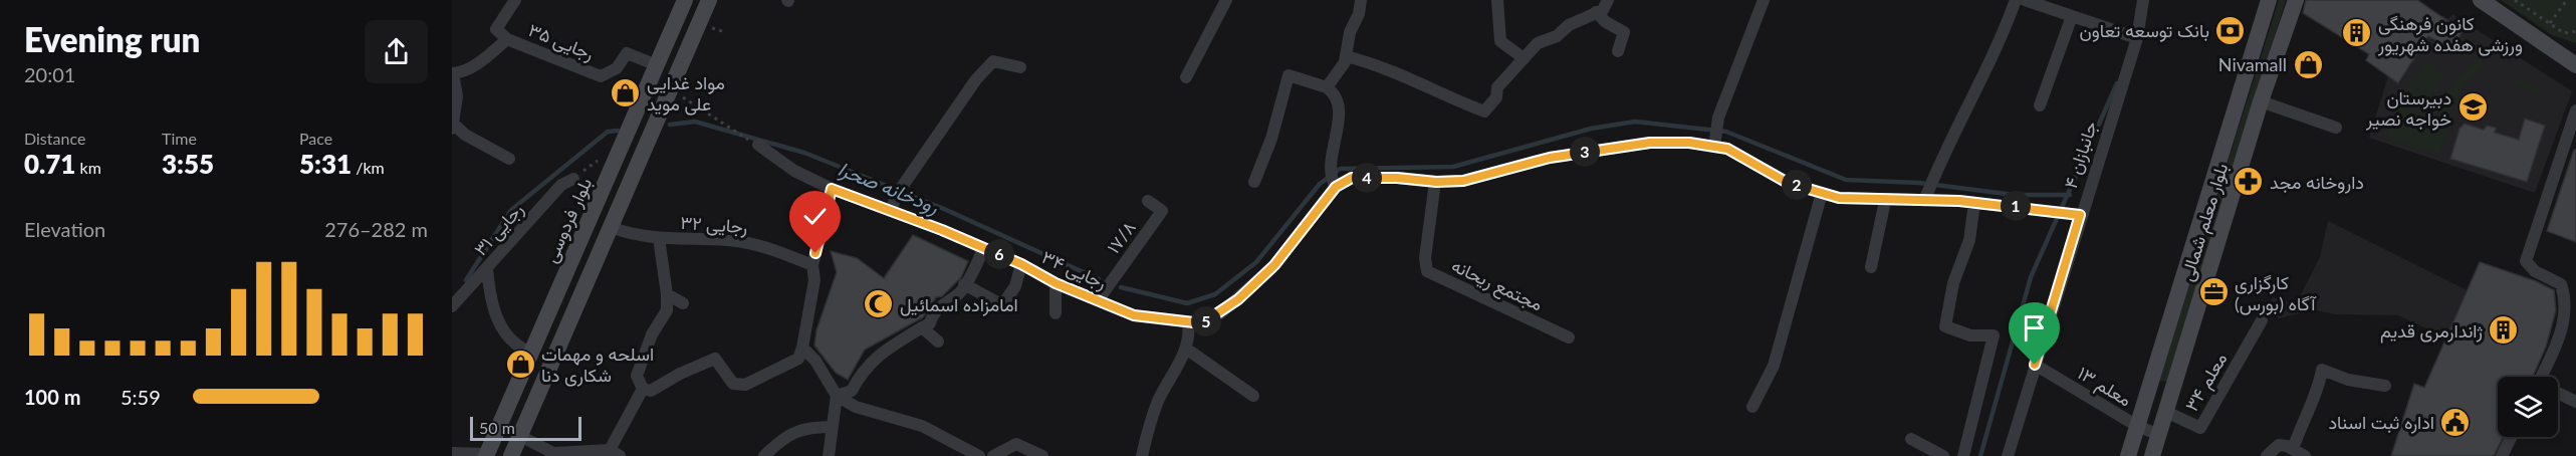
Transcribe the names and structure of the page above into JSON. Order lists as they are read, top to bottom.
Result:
{
  "streets": {
    "main road": ["بلوار فردوسی", "بلوار معلم شمالی"],
    "street": [
      "رجایی ۳۵",
      "جانبازان ۴",
      "رجایی ۳۲",
      "رجایی ۳۱",
      "۱۷/۸",
      "رجایی ۳۴",
      "مجتمع ریحانه",
      "معلم ۳۴",
      "معلم ۱۳"
    ]
  },
  "crossings": [
    ["رجایی ۳۵", "بلوار فردوسی"],
    ["جانبازان ۴", "معلم ۱۳"],
    ["بلوار معلم شمالی", "معلم ۳۴"],
    ["بلوار معلم شمالی", "معلم ۱۳"],
    ["۱۷/۸", "رجایی ۳۴"]
  ],
  "water": ["رودخانه صحرا"],
  "places": {
    "bank": ["بانک توسعه تعاون"],
    "building": ["کانون فرهنگی ورزشی هفده شهریور", "ژاندارمری قدیم"],
    "shop": ["Nivamall", "مواد غدایی علی موید", "اسلحه و مهمات شکاری دنا"],
    "school or university": ["دبیرستان خواجه نصیر"],
    "pharmacy": ["داروخانه مجد"],
    "office": ["کارگزاری آگاه (بورس)"],
    "mosque": ["امامزاده اسمائیل"],
    "public building": ["اداره ثبت اسناد"]
  },
  "scale_bar": "50 m",
  "page": {
    "heading": ["Evening run", "20:01"],
    "stats": [
      ["Distance", "0.71 km"],
      ["Time", "3:55"],
      ["Pace", "5:31 /km"]
    ],
    "pins": [
      "3",
      "4",
      "2",
      "1",
      "6",
      "5"
    ],
    "chart": ["Elevation", "276–282 m"],
    "list": [
      {
        "name": "100 m",
        "note": "5:59"
      }
    ],
    "scale": "50 m"
  }
}
